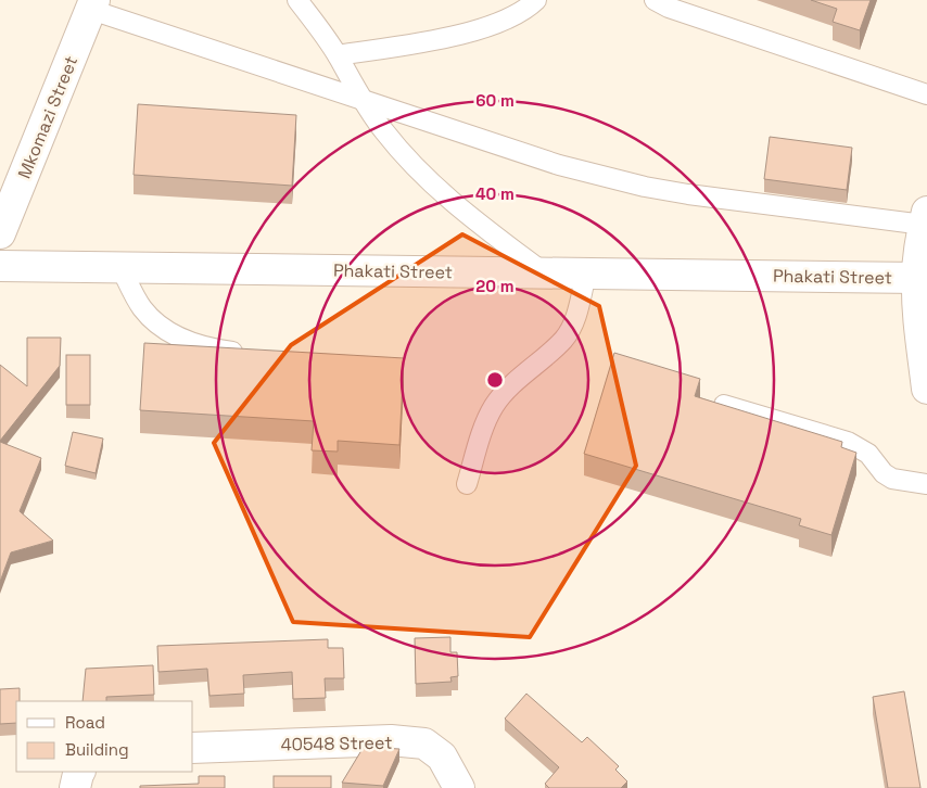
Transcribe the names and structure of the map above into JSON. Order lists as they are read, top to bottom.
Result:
{
  "streets": {
    "street": ["Mkomazi Street", "Phakati Street", "40548 Street"]
  },
  "legend": ["Road", "Building"],
  "rings": ["60 m", "40 m", "20 m"]
}
